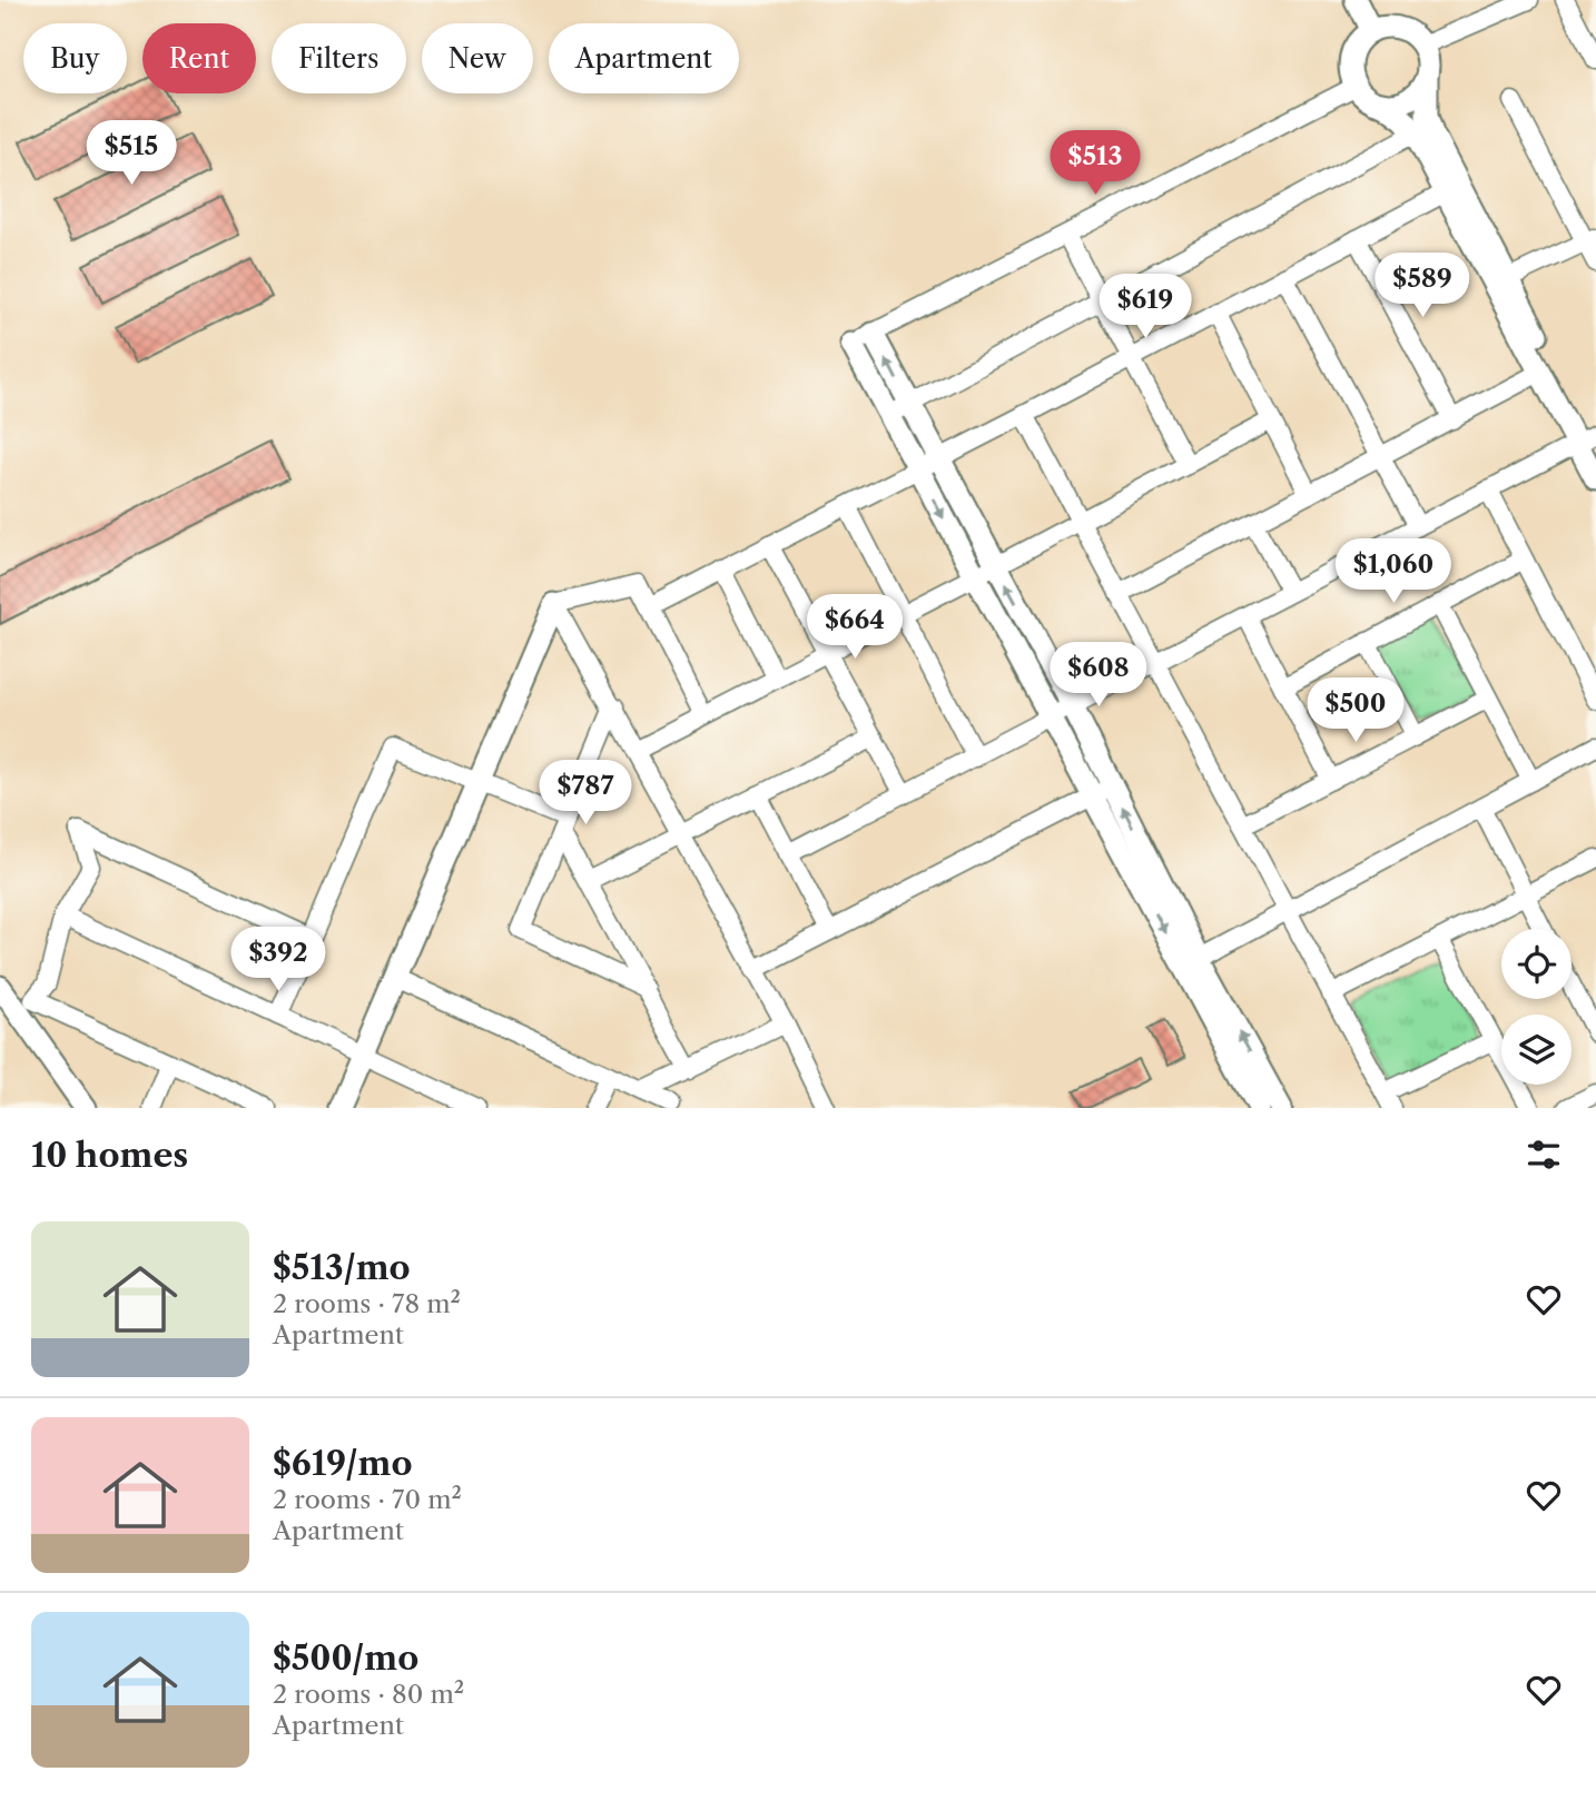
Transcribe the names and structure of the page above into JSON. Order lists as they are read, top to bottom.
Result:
{
  "page": {
    "chip": [
      "Buy",
      "Rent",
      "Filters",
      "New",
      "Apartment"
    ],
    "price": [
      "$515",
      "$513",
      "$589",
      "$619",
      "$1,060",
      "$664",
      "$608",
      "$500",
      "$787",
      "$392"
    ],
    "heading": "10 homes",
    "list": [
      {
        "name": "$513/mo",
        "note": "2 rooms · 78 m² · Apartment"
      },
      {
        "name": "$619/mo",
        "note": "2 rooms · 70 m² · Apartment"
      },
      {
        "name": "$500/mo",
        "note": "2 rooms · 80 m² · Apartment"
      }
    ]
  }
}
